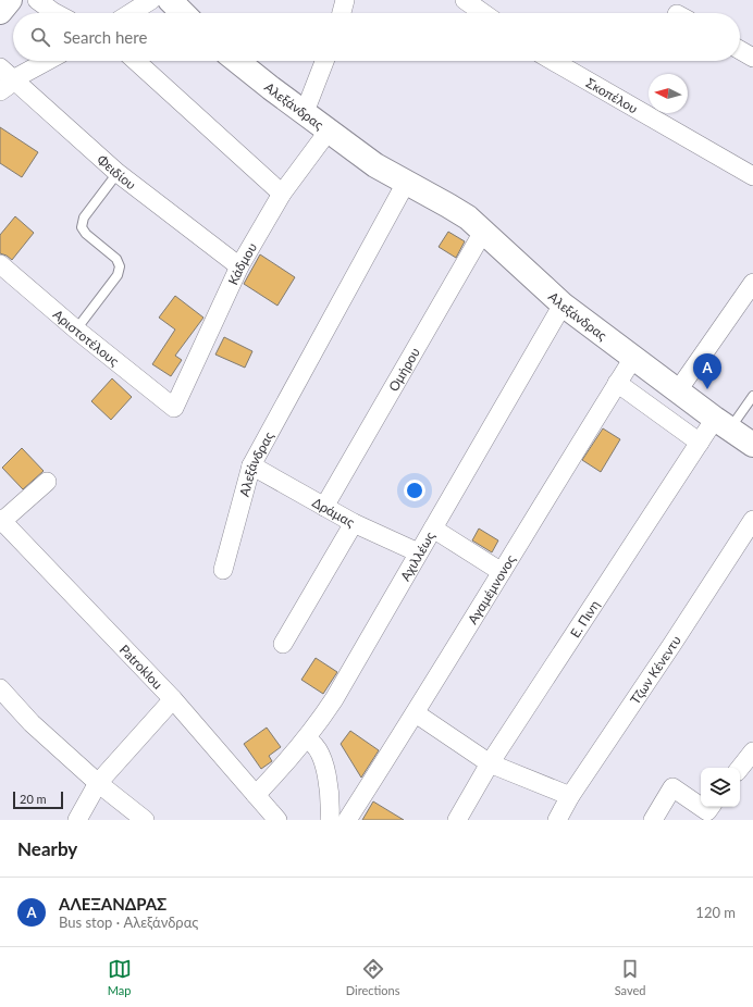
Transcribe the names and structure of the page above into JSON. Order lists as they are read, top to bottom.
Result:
{
  "streets": {
    "street": [
      "Σκοπέλου",
      "Αλεξάνδρας",
      "Φειδίου",
      "Κάδμου",
      "Αριστοτέλους",
      "Ομήρου",
      "Δράμας",
      "Αχιλλέως",
      "Αγαμέμνονος",
      "Ε. Πινη",
      "Patroklou",
      "Τζων Κένεντυ"
    ]
  },
  "crossings": [
    ["Αλεξάνδρας", "Κάδμου"],
    ["Αλεξάνδρας", "Ομήρου"],
    ["Αλεξάνδρας", "Δράμας"],
    ["Αλεξάνδρας", "Αχιλλέως"],
    ["Αλεξάνδρας", "Αγαμέμνονος"],
    ["Αλεξάνδρας", "Ε. Πινη"],
    ["Φειδίου", "Κάδμου"],
    ["Κάδμου", "Αριστοτέλους"],
    ["Ομήρου", "Δράμας"],
    ["Δράμας", "Αχιλλέως"],
    ["Αχιλλέως", "Patroklou"]
  ],
  "scale_bar": "20 m",
  "north": "left",
  "page": {
    "search": "Search here",
    "pins": "A",
    "scale": "20 m",
    "heading": "Nearby",
    "list": [
      {
        "mark": "A",
        "name": "ΑΛΕΞΑΝΔΡΑΣ",
        "note": "Bus stop · Αλεξάνδρας",
        "value": "120 m"
      }
    ],
    "nav": ["Map", "Directions", "Saved"]
  }
}
